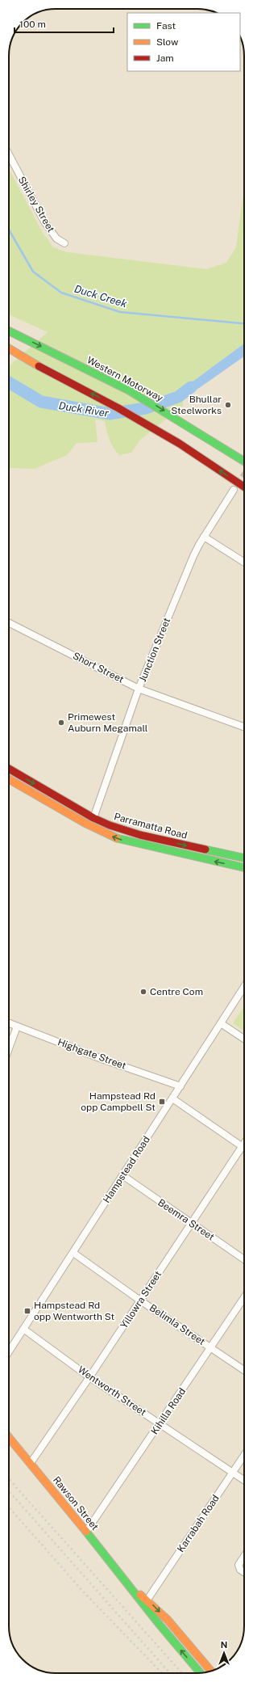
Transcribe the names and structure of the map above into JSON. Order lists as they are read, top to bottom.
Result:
{
  "streets": {
    "main road": ["Western Motorway", "Parramatta Road", "Rawson Street"],
    "street": [
      "Shirley Street",
      "Junction Street",
      "Short Street",
      "Highgate Street",
      "Hampstead Road",
      "Beemra Street",
      "Yillowra Street",
      "Belimla Street",
      "Wentworth Street",
      "Kihilla Road",
      "Karrabah Road"
    ]
  },
  "crossings": [
    ["Junction Street", "Short Street"],
    ["Junction Street", "Parramatta Road"],
    ["Highgate Street", "Hampstead Road"],
    ["Hampstead Road", "Beemra Street"],
    ["Hampstead Road", "Belimla Street"],
    ["Hampstead Road", "Wentworth Street"],
    ["Beemra Street", "Yillowra Street"],
    ["Yillowra Street", "Belimla Street"],
    ["Yillowra Street", "Wentworth Street"],
    ["Yillowra Street", "Rawson Street"],
    ["Belimla Street", "Kihilla Road"],
    ["Wentworth Street", "Kihilla Road"],
    ["Wentworth Street", "Karrabah Road"],
    ["Kihilla Road", "Rawson Street"],
    ["Rawson Street", "Karrabah Road"]
  ],
  "water": ["Duck Creek", "Duck River"],
  "places": {
    "other": ["Bhullar Steelworks", "Primewest Auburn Megamall", "Centre Com"],
    "transit": ["Hampstead Rd opp Campbell St", "Hampstead Rd opp Wentworth St"]
  },
  "legend": ["Fast", "Slow", "Jam"],
  "scale_bar": "100 m",
  "north": "top"
}
